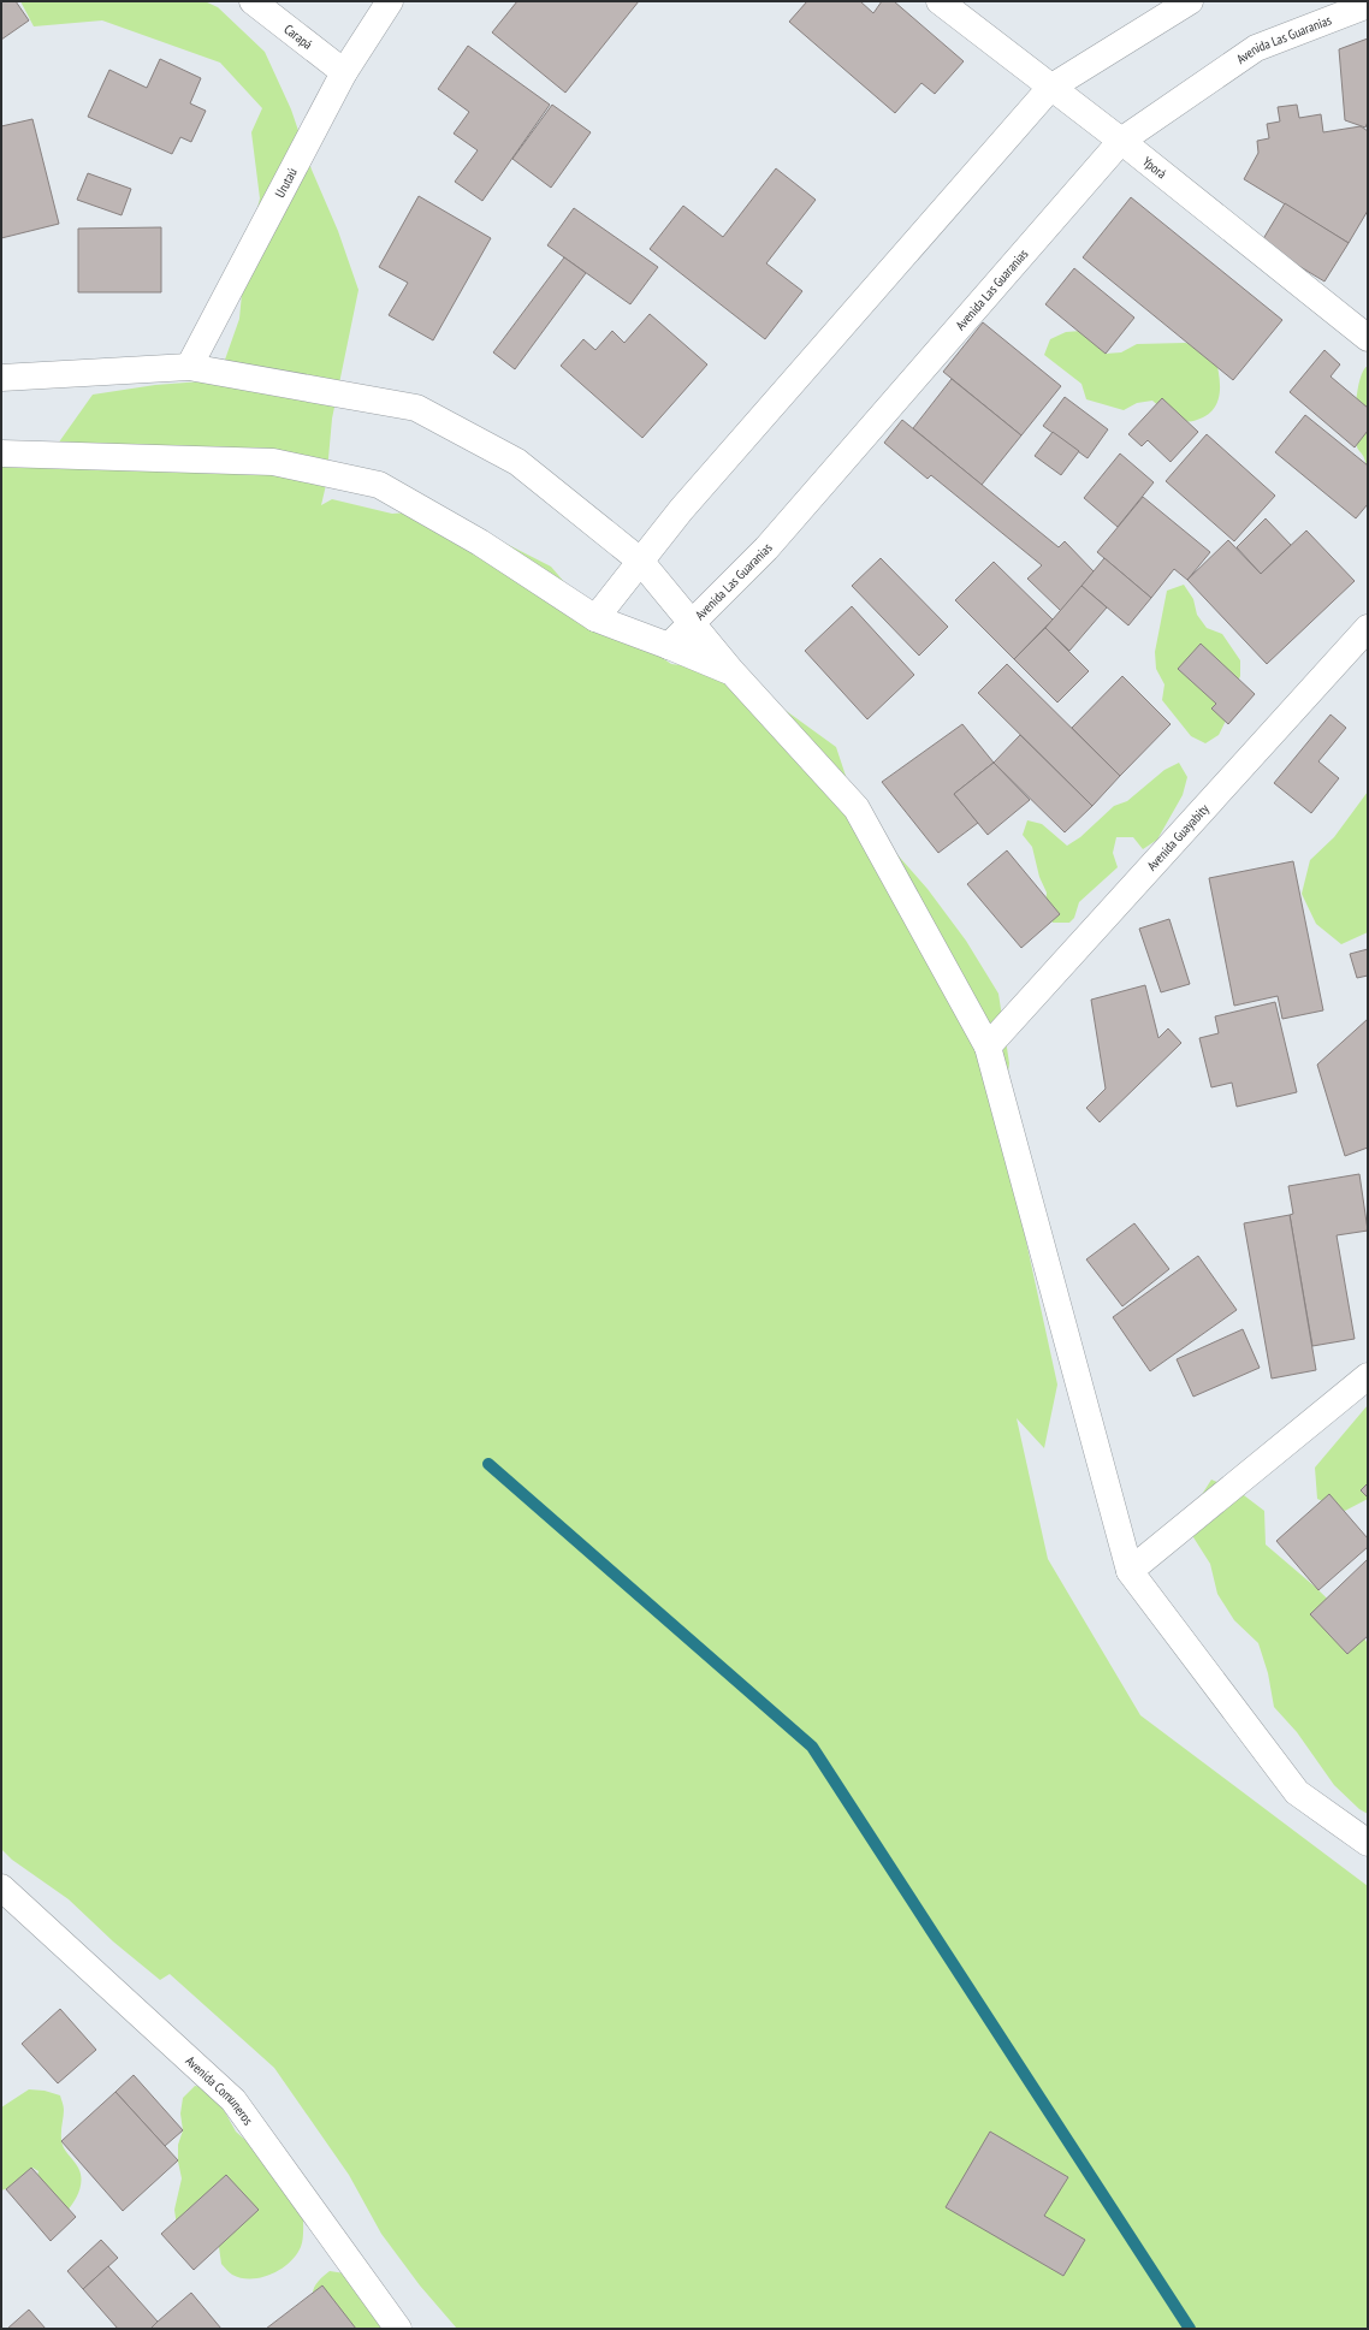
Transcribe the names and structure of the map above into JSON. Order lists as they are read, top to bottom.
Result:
{
  "streets": {
    "street": [
      "Carapá",
      "Avenida Las Guaranias",
      "Yporá",
      "Urutaú",
      "Avenida Guayabity",
      "Avenida Comuneros"
    ]
  },
  "crossings": [
    ["Carapá", "Urutaú"],
    ["Avenida Las Guaranias", "Yporá"]
  ]
}
